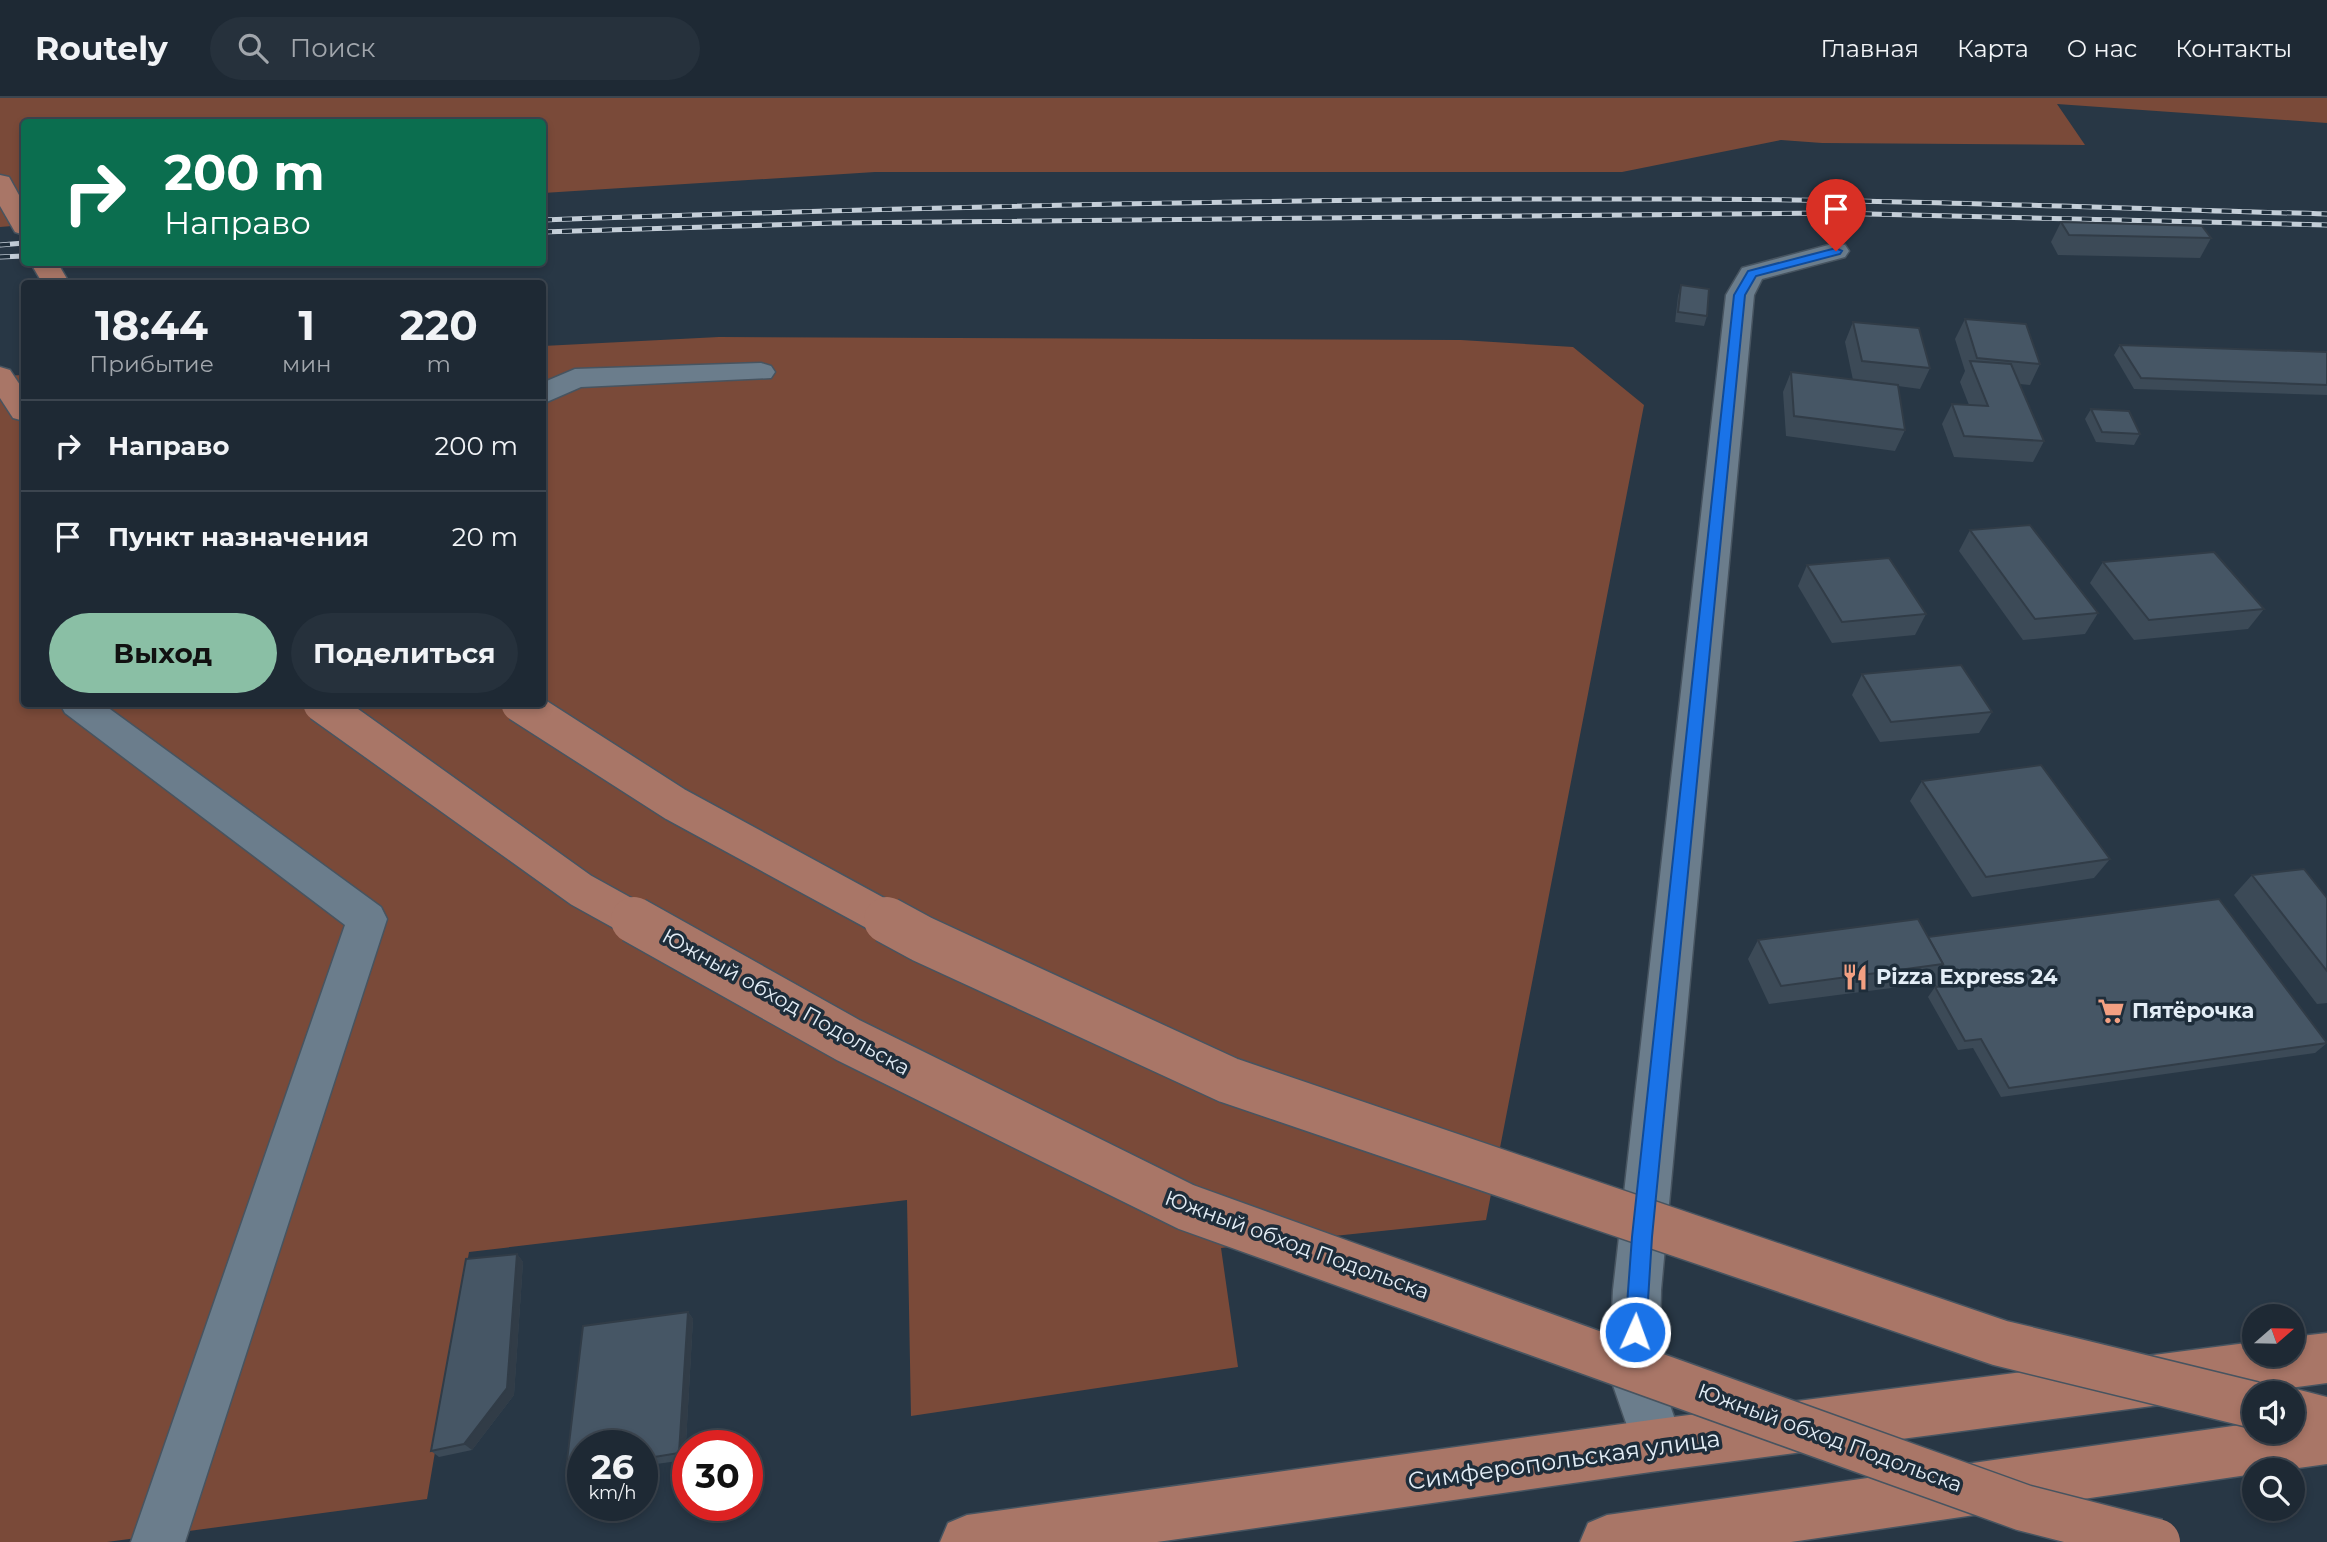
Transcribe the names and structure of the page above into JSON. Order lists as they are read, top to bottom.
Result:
{
  "streets": {
    "main road": ["Южный обход Подольска", "Симферопольская улица"]
  },
  "places": {
    "restaurant": ["Pizza Express 24"],
    "supermarket": ["Пятёрочка"]
  },
  "north": "right",
  "page": {
    "header": "Routely",
    "search": "Поиск",
    "nav": [
      "Главная",
      "Карта",
      "О нас",
      "Контакты"
    ],
    "turn": ["200 m", "Направо"],
    "eta": [
      "18:44",
      "Прибытие",
      "1",
      "мин",
      "220",
      "m"
    ],
    "list": [
      {
        "name": "Направо",
        "value": "200 m"
      },
      {
        "name": "Пункт назначения",
        "value": "20 m"
      }
    ],
    "buttons": ["Выход", "Поделиться"],
    "speed": "26 km/h",
    "limit": "30"
  }
}
